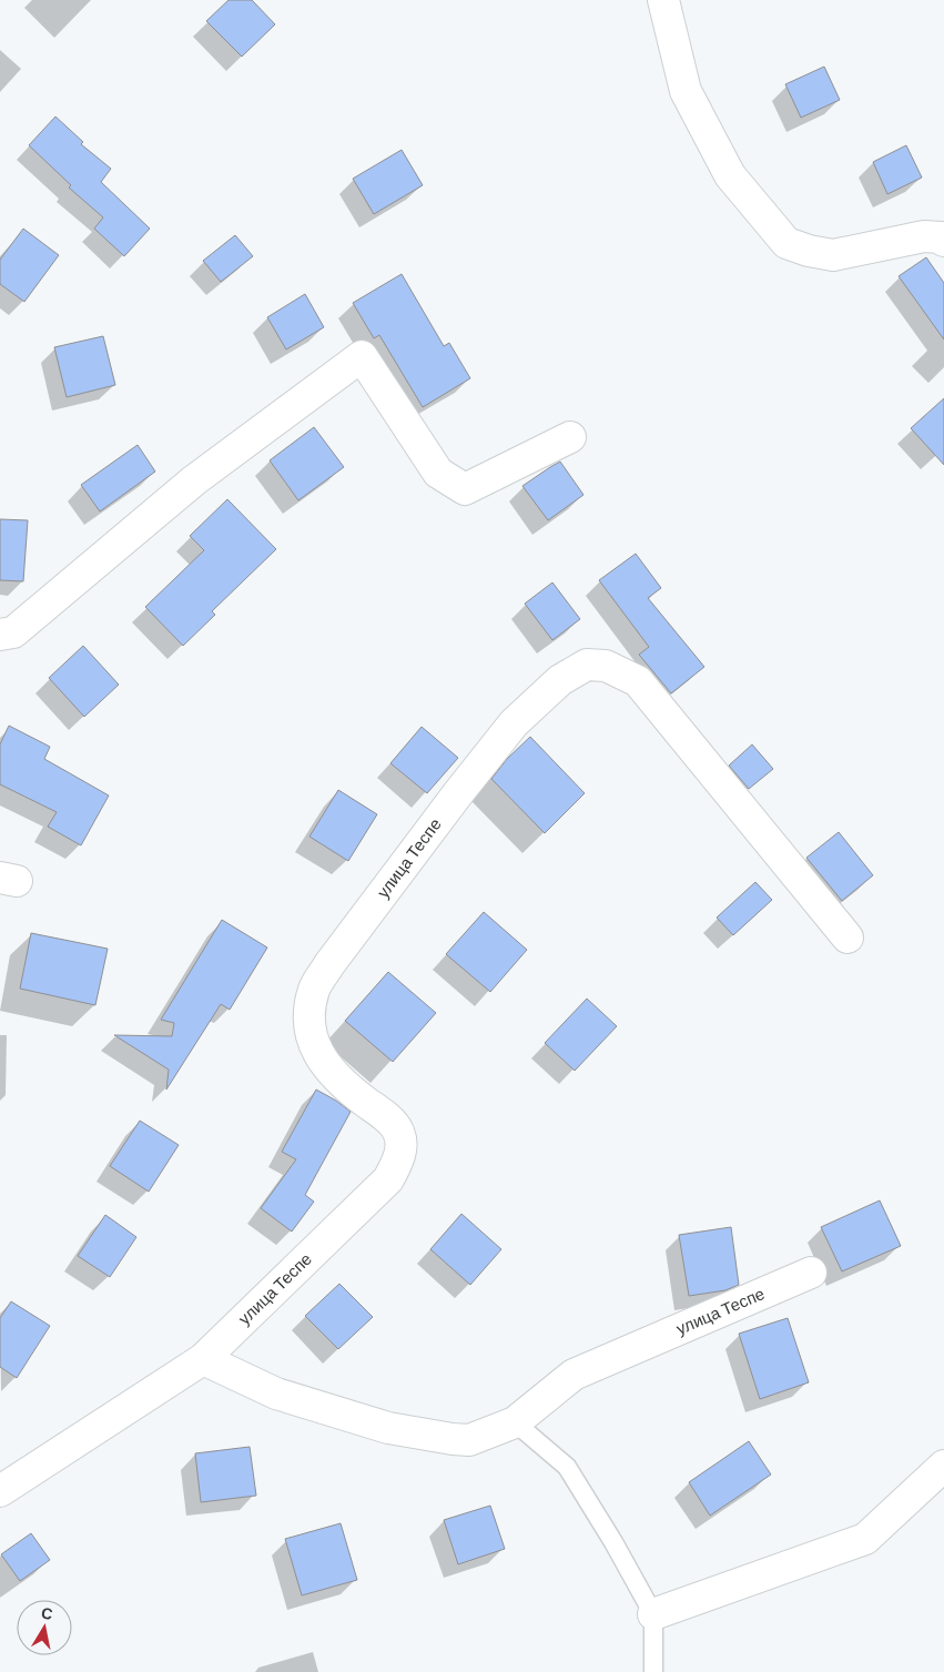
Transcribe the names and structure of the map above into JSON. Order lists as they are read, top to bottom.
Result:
{
  "streets": {
    "street": ["улица Теспе"]
  },
  "north": "top"
}
